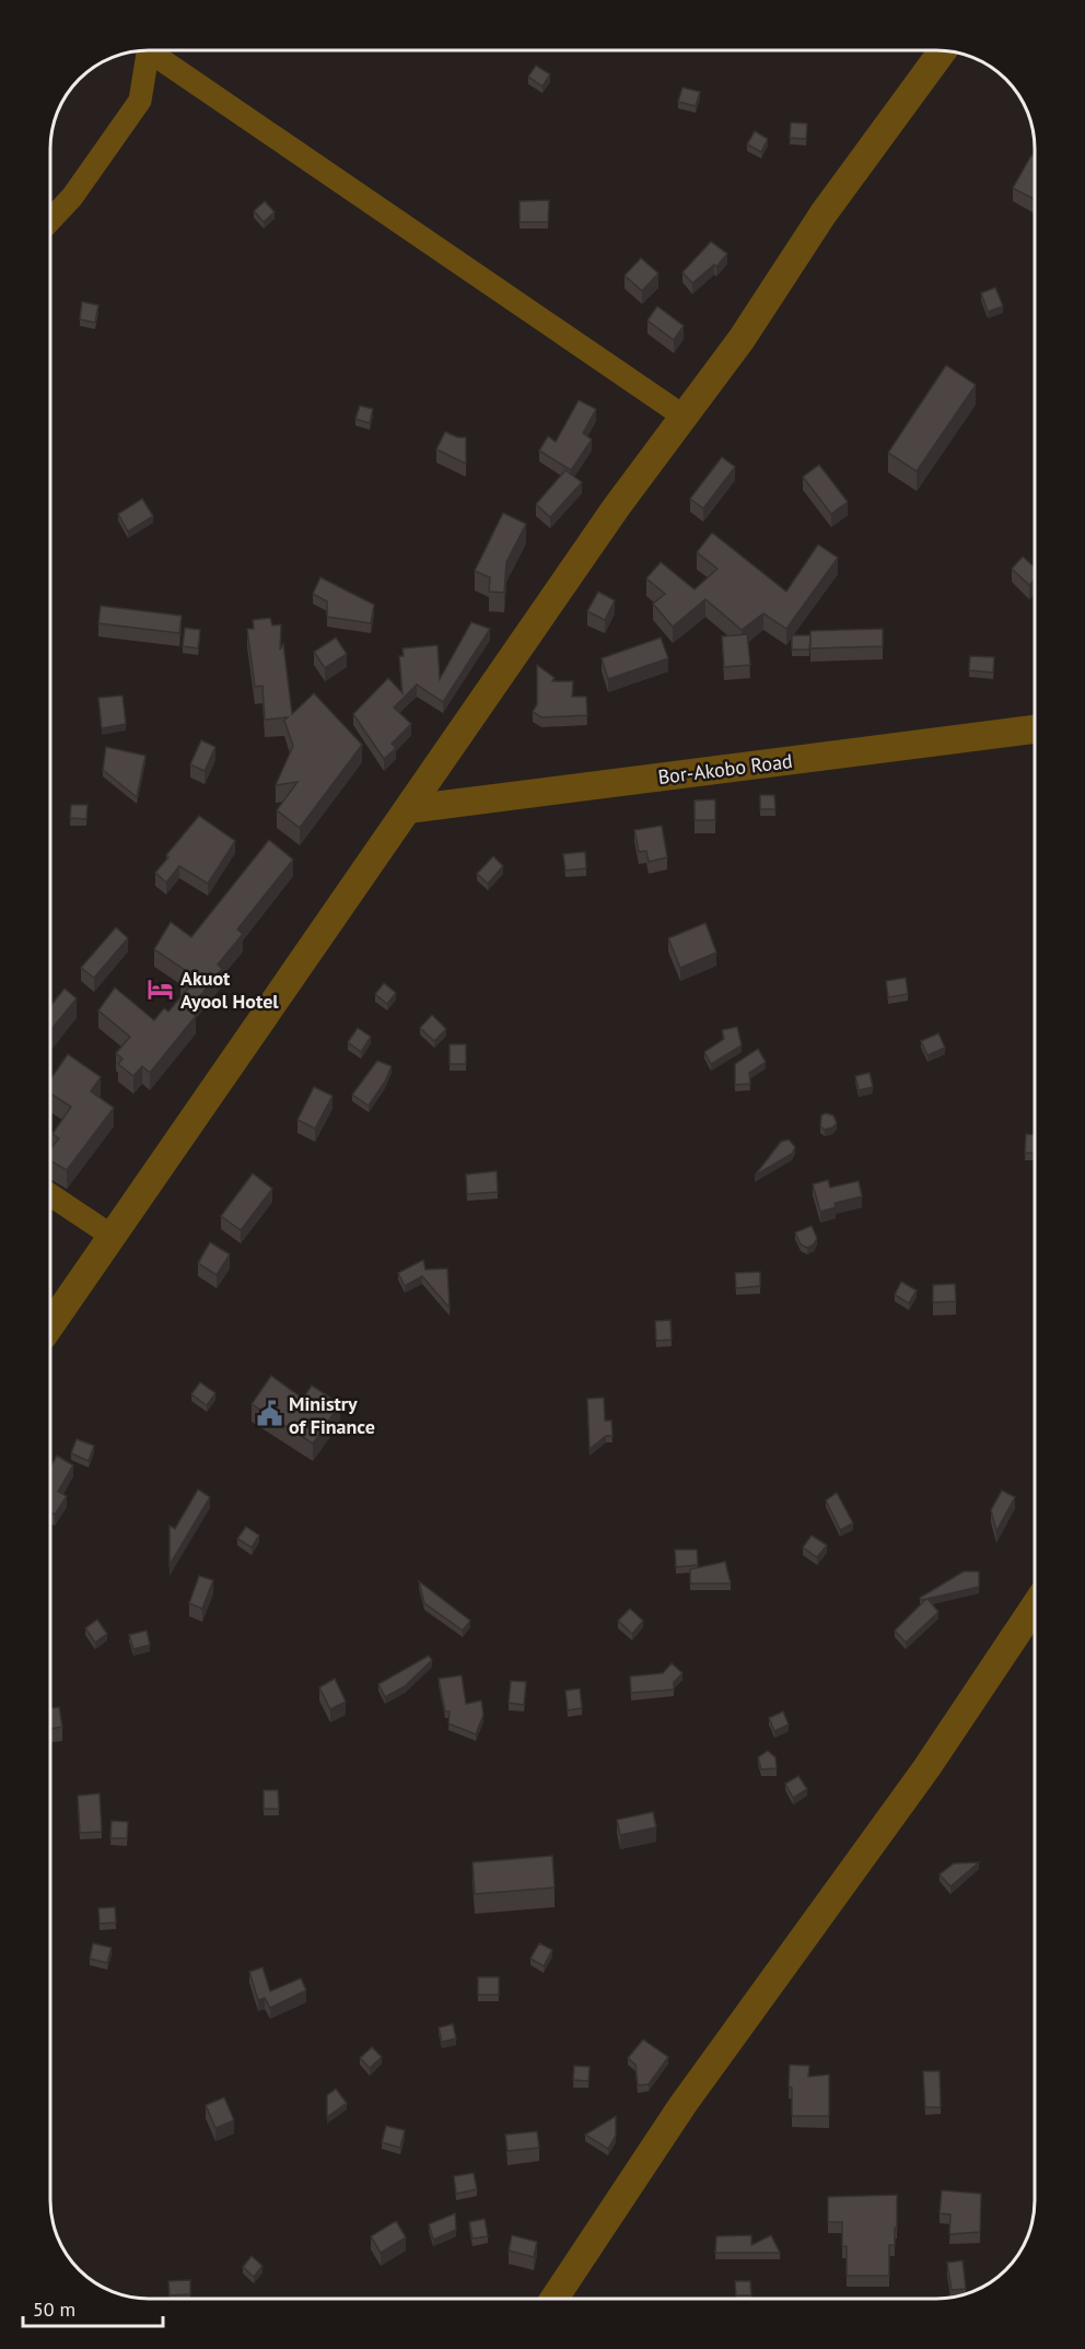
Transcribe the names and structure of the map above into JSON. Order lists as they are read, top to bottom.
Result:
{
  "streets": {
    "street": ["Bor-Akobo Road"]
  },
  "places": {
    "hotel": ["Akuot Ayool Hotel"],
    "public building": ["Ministry of Finance"]
  },
  "scale_bar": "50 m"
}
